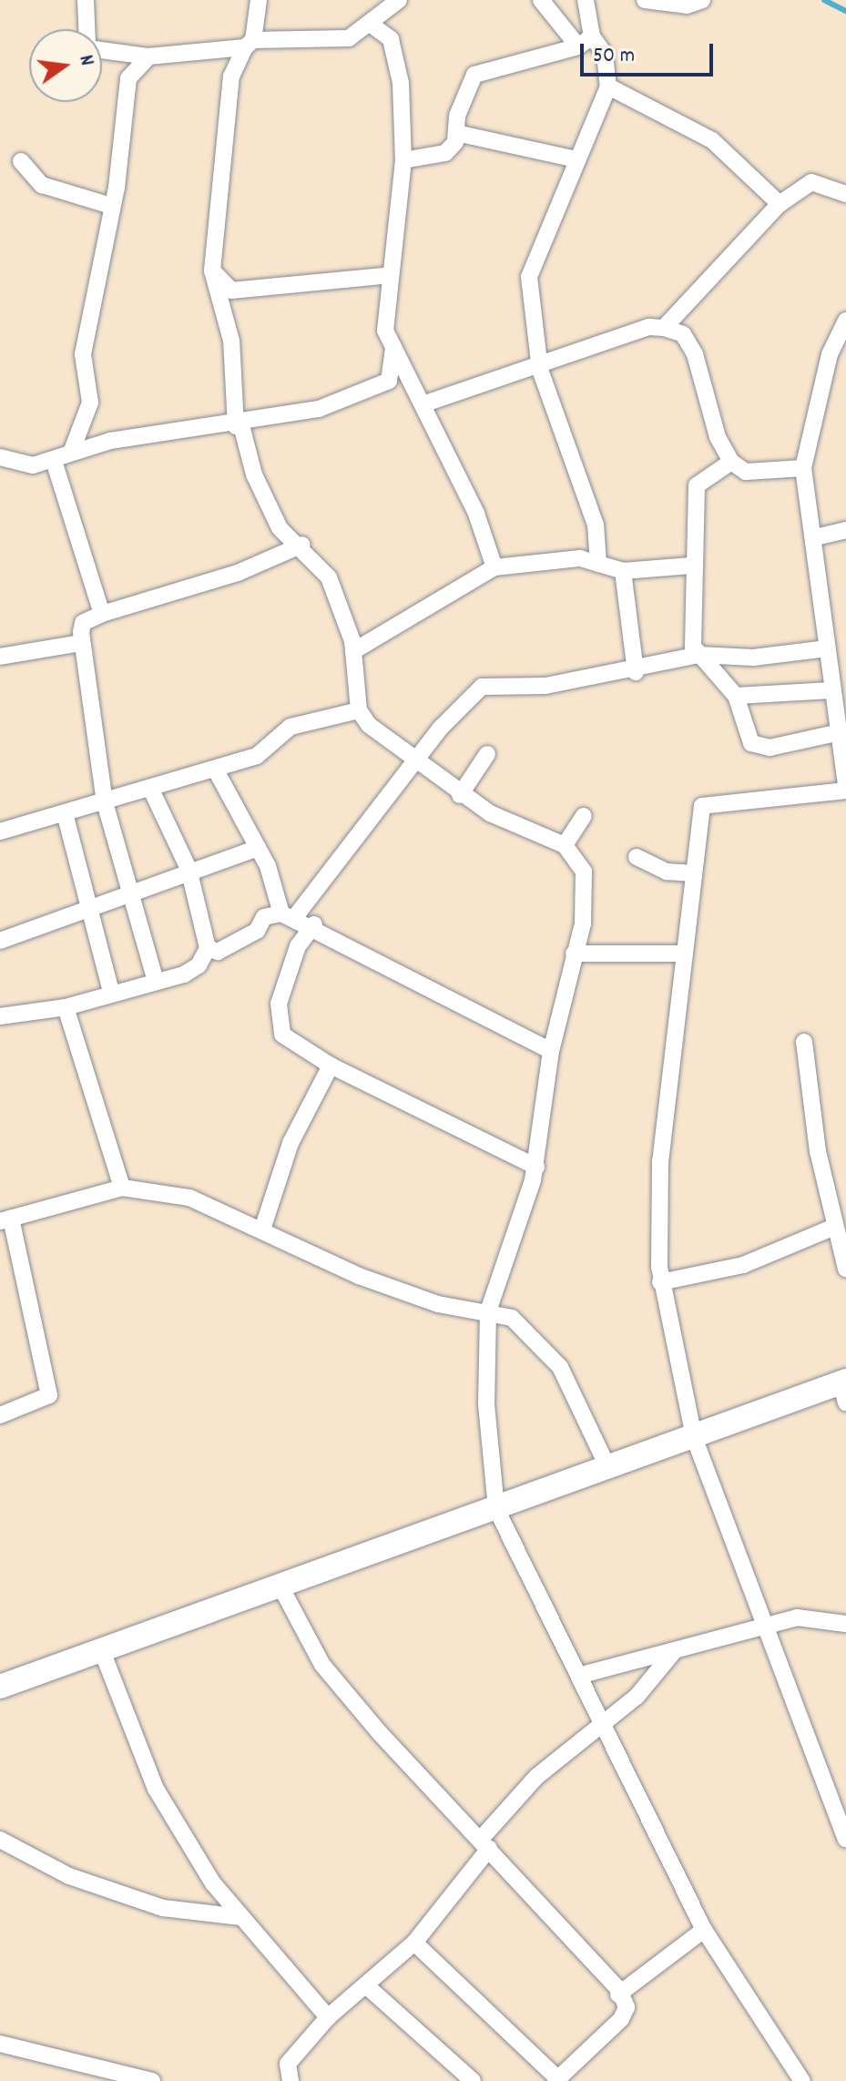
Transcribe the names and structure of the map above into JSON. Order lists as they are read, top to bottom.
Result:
{
  "scale_bar": "50 m",
  "north": "right"
}
